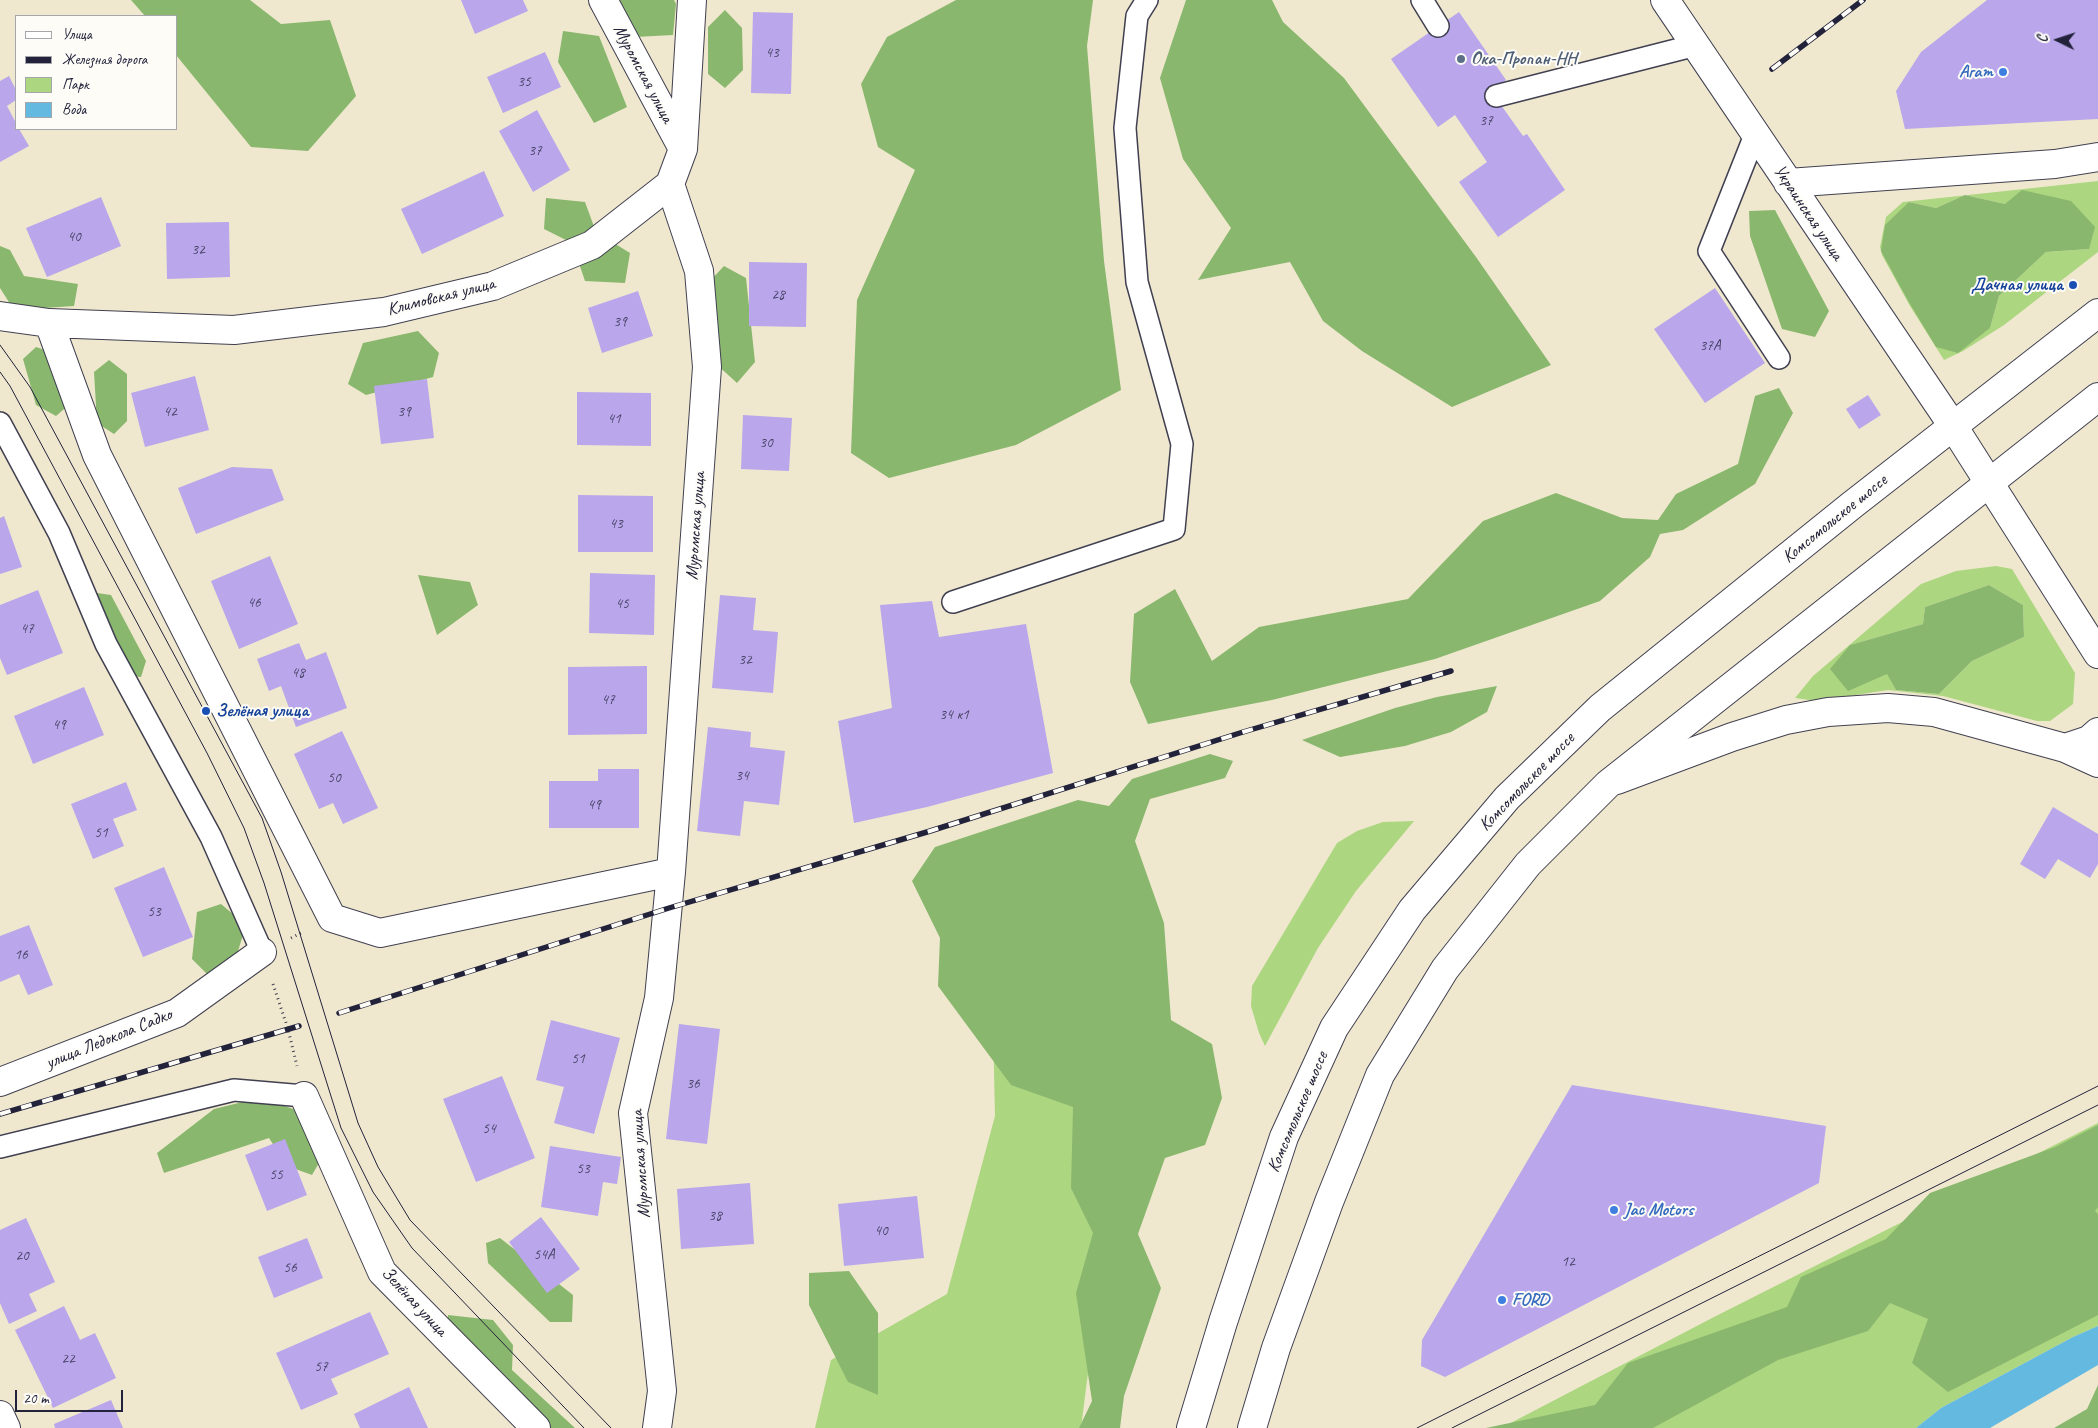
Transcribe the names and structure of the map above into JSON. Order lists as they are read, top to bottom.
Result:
{
  "streets": {
    "street": [
      "Муромская улица",
      "Украинская улица",
      "Климовская улица",
      "Комсомольское шоссе",
      "улица Ледокола Садко",
      "Зелёная улица"
    ]
  },
  "crossings": [
    ["Муромская улица", "Климовская улица"],
    ["Украинская улица", "Комсомольское шоссе"]
  ],
  "places": [
    "Ока-Пропан-НН",
    "Агат",
    "Дачная улица",
    "Зелёная улица",
    "Jac Motors",
    "FORD"
  ],
  "house_numbers": [
    "43",
    "35",
    "37",
    "37",
    "40",
    "32",
    "28",
    "39",
    "37А",
    "42",
    "39",
    "41",
    "30",
    "43",
    "46",
    "45",
    "47",
    "32",
    "48",
    "47",
    "34 к1",
    "49",
    "34",
    "50",
    "49",
    "51",
    "53",
    "16",
    "51",
    "36",
    "54",
    "53",
    "55",
    "38",
    "40",
    "54А",
    "20",
    "12",
    "56",
    "22",
    "57"
  ],
  "legend": [
    "Улица",
    "Железная дорога",
    "Парк",
    "Вода"
  ],
  "scale_bar": "20 m",
  "north": "left"
}
